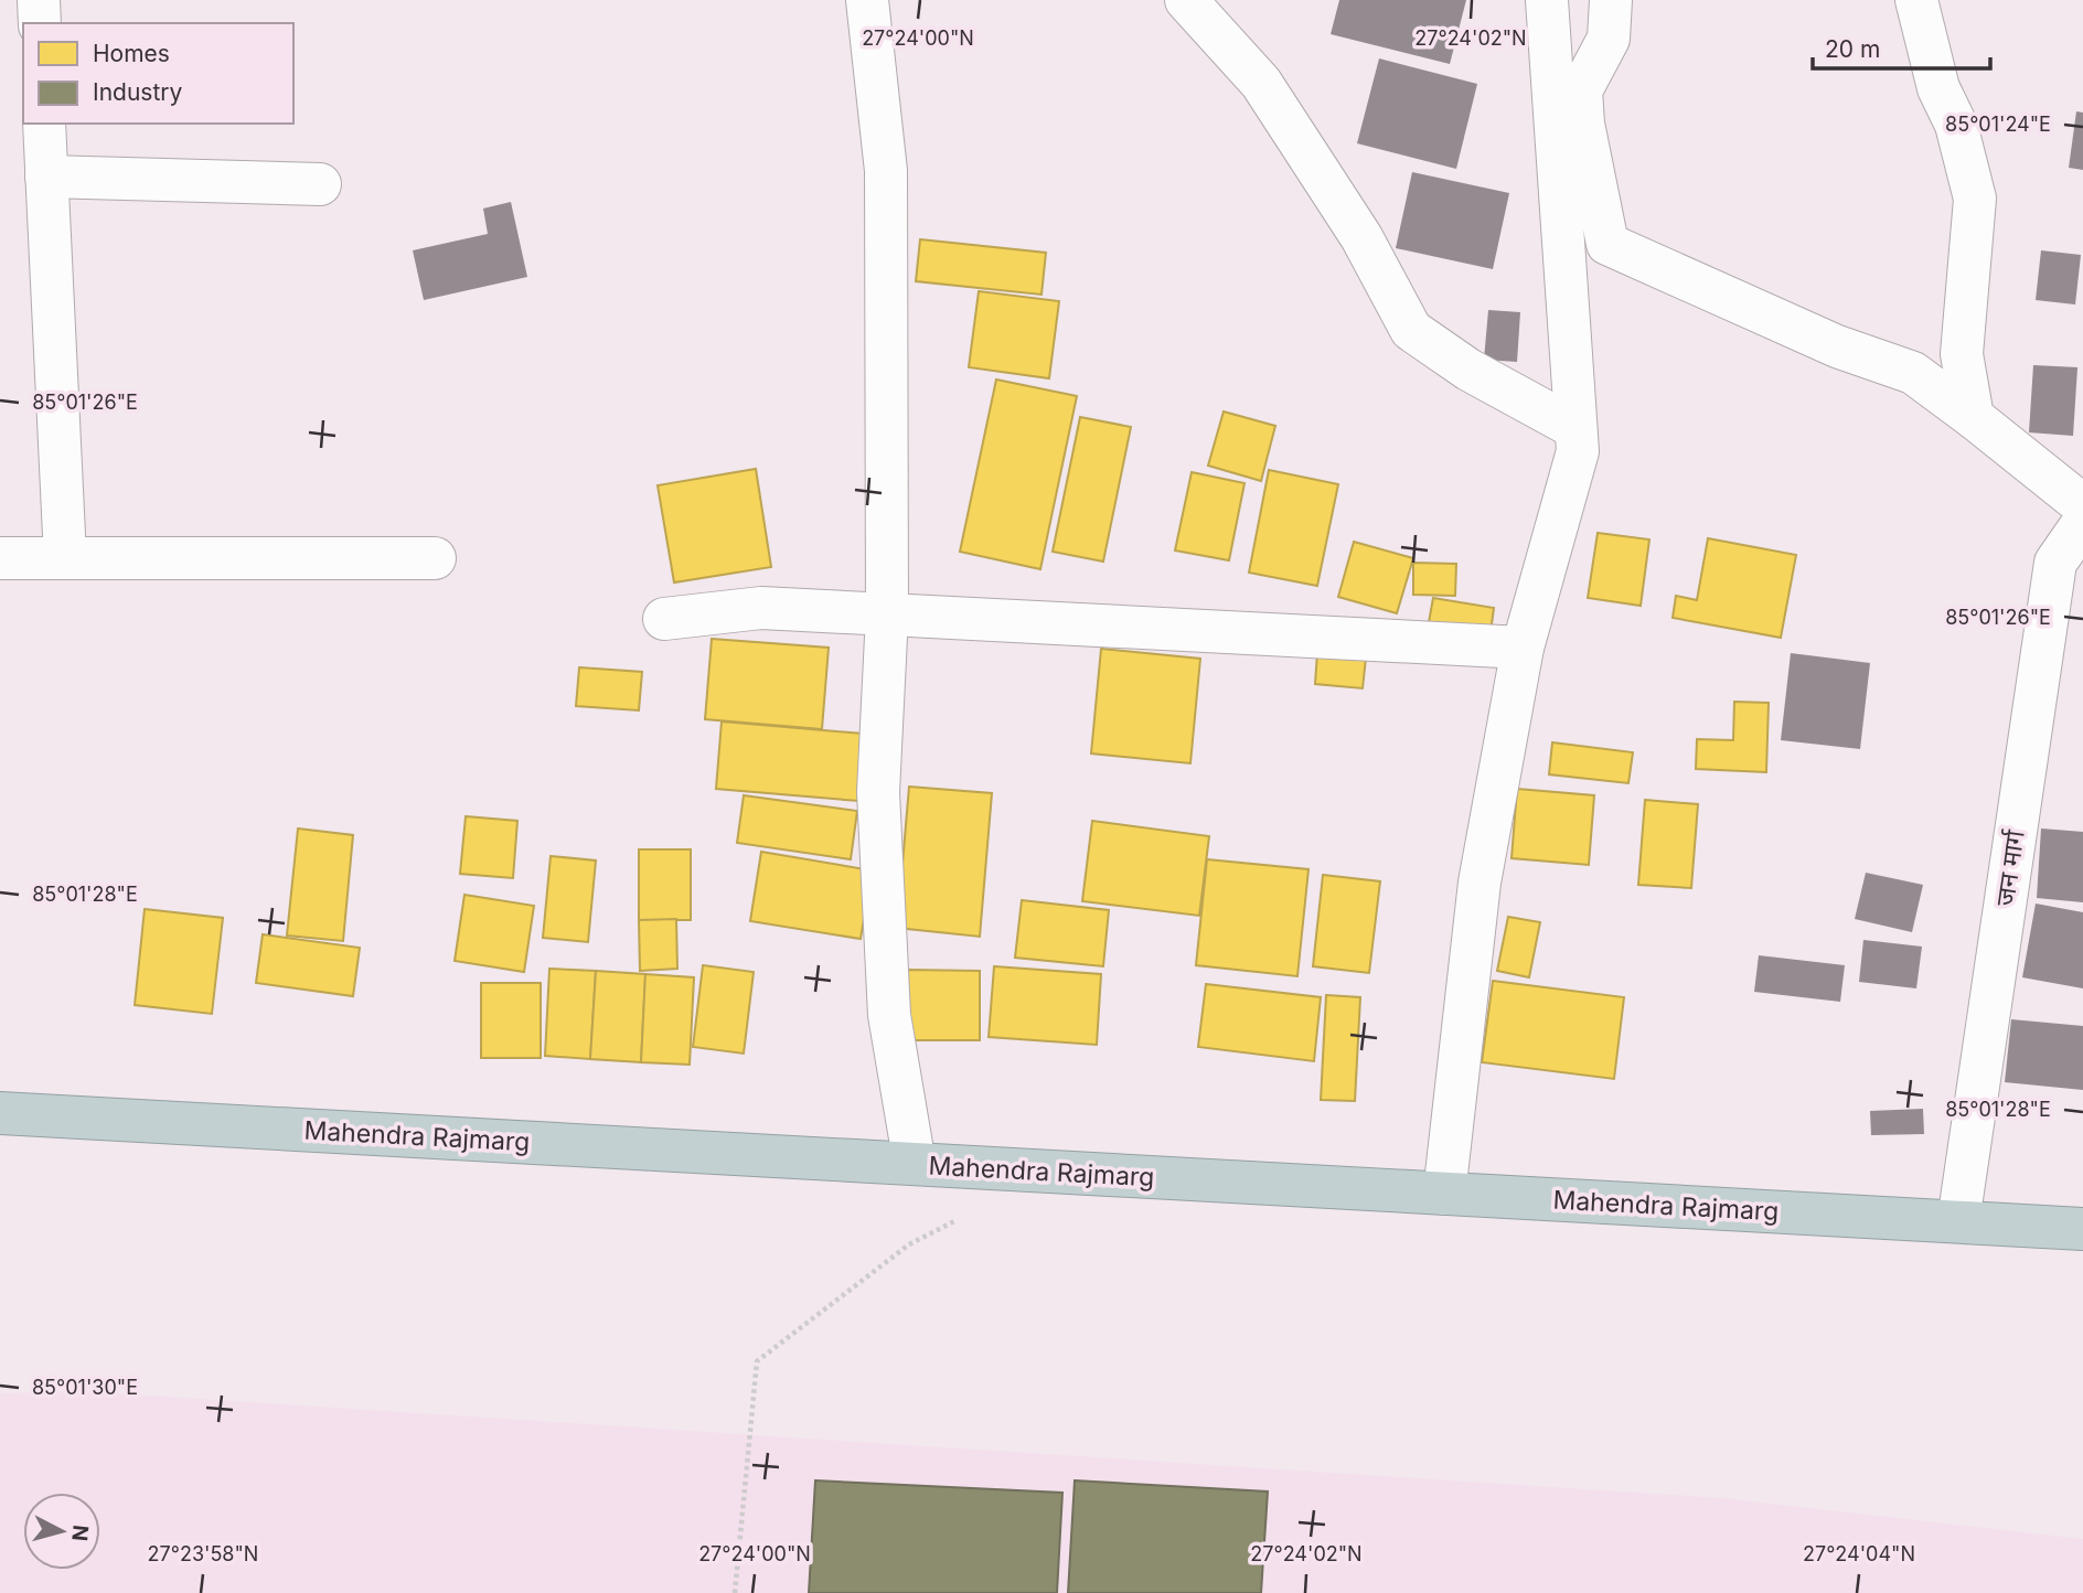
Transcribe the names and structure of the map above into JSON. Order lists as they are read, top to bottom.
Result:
{
  "streets": {
    "highway": ["Mahendra Rajmarg"],
    "street": ["जन मार्ग"]
  },
  "crossings": [
    ["जन मार्ग", "Mahendra Rajmarg"]
  ],
  "legend": ["Homes", "Industry"],
  "scale_bar": "20 m",
  "north": "right",
  "coordinates": [
    "27°24'00\"N",
    "27°24'02\"N",
    "85°01'24\"E",
    "85°01'26\"E",
    "85°01'28\"E",
    "85°01'30\"E",
    "27°23'58\"N",
    "27°24'04\"N"
  ]
}
